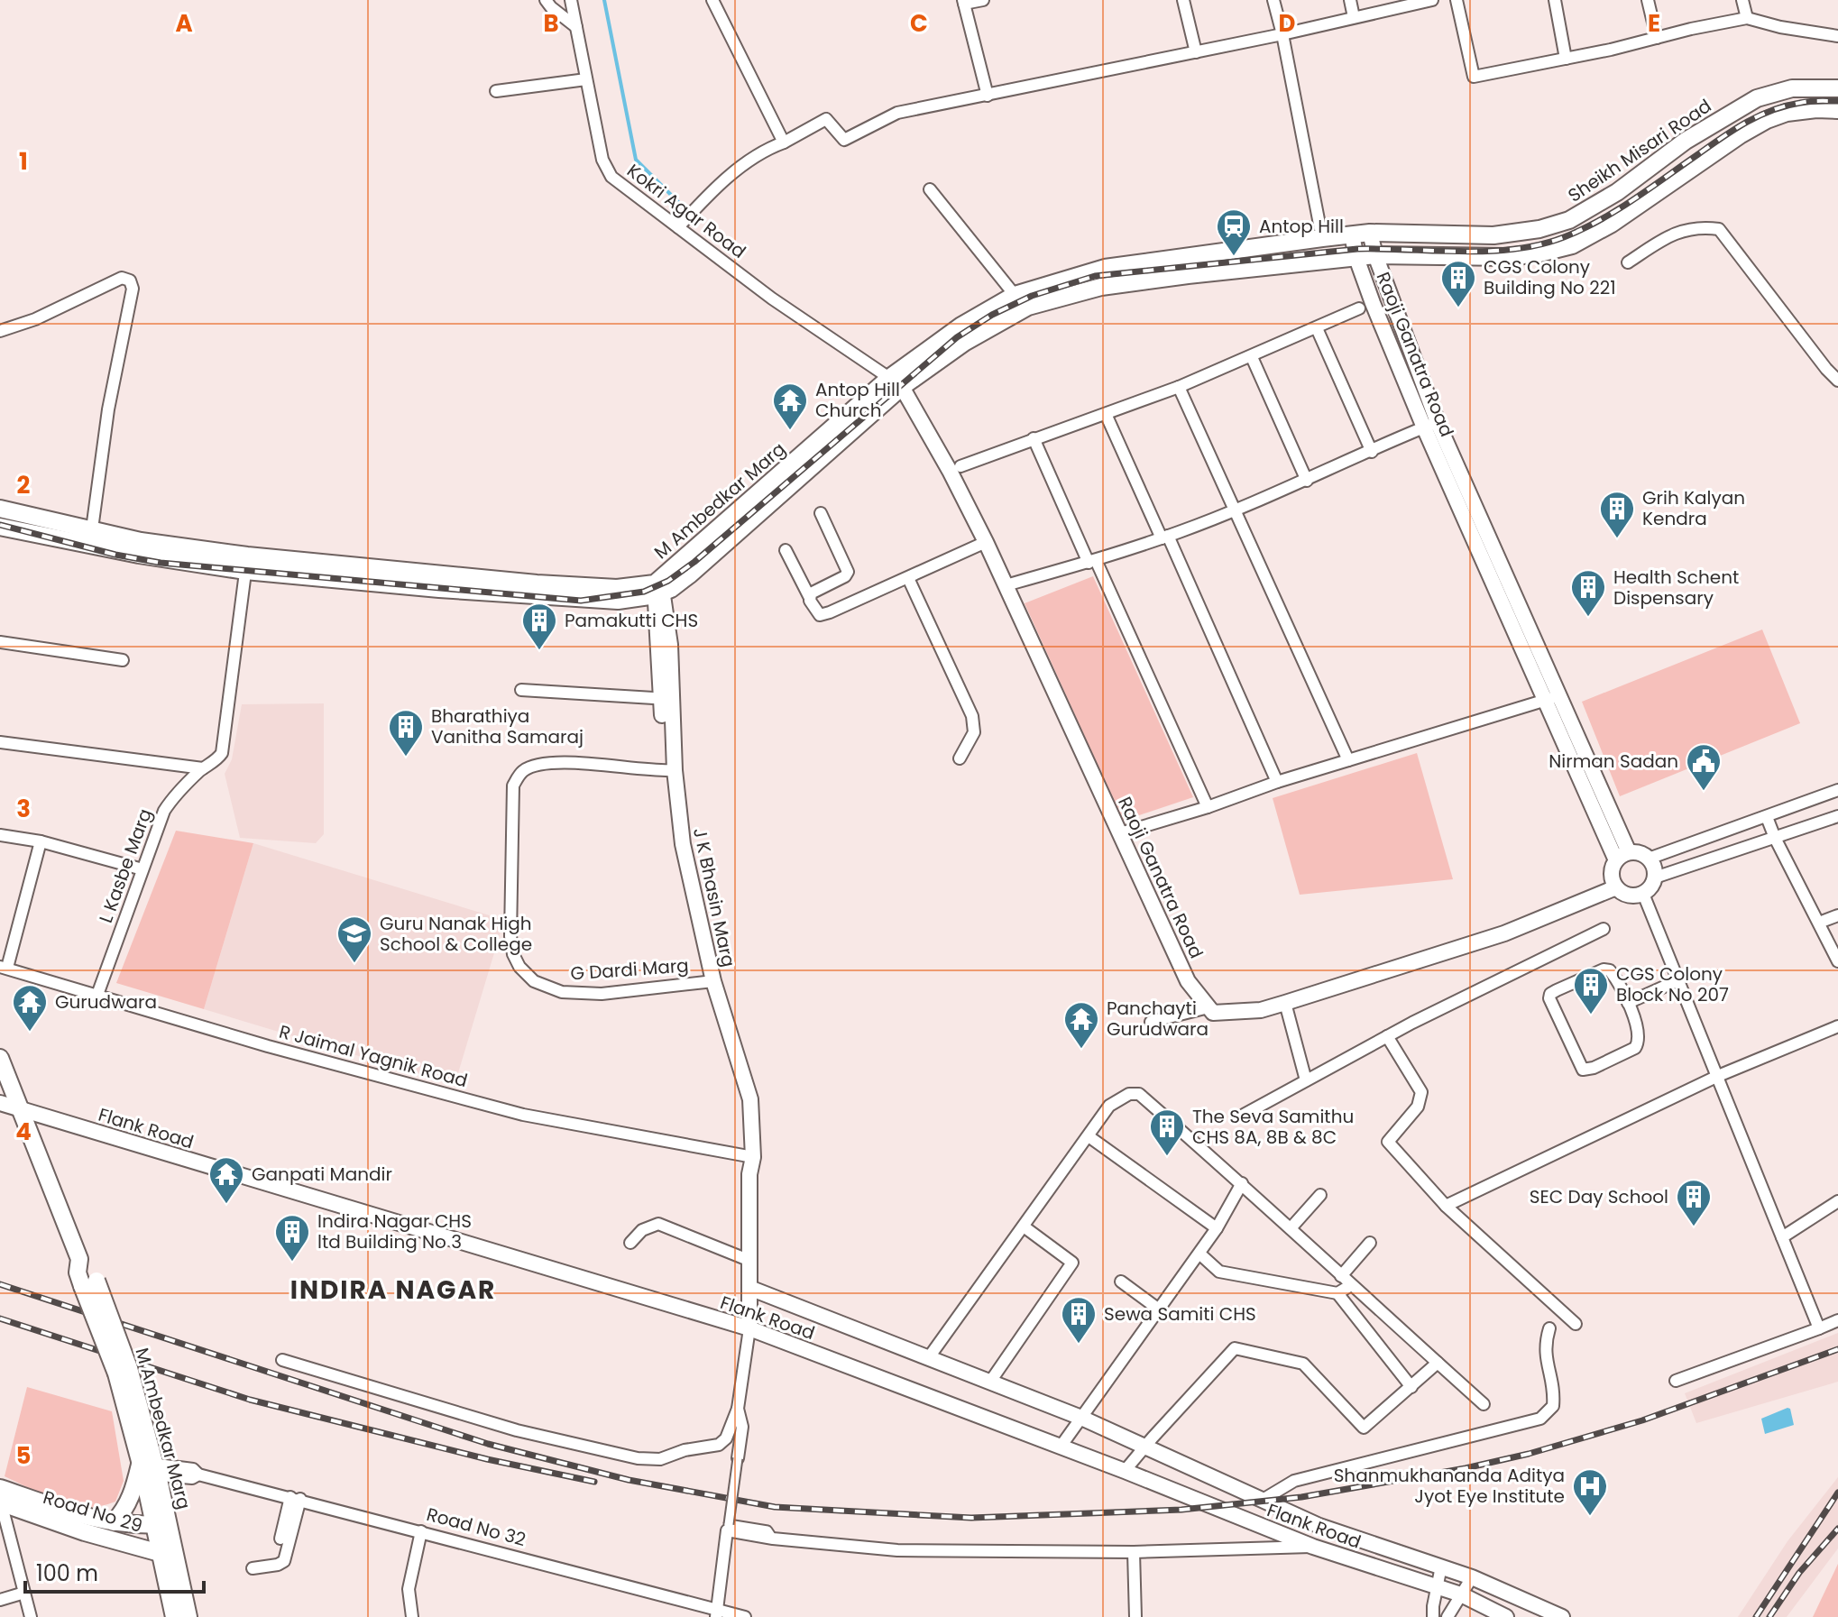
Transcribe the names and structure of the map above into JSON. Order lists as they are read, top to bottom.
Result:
{
  "streets": {
    "main road": ["Sheikh Misari Road", "M Ambedkar Marg", "Road No 29"],
    "street": [
      "Kokri Agar Road",
      "Raoji Ganatra Road",
      "L Kasbe Marg",
      "J K Bhasin Marg",
      "G Dardi Marg",
      "R Jaimal Yagnik Road",
      "Flank Road",
      "Road No 32"
    ]
  },
  "crossings": [
    ["Sheikh Misari Road", "M Ambedkar Marg"],
    ["Kokri Agar Road", "Raoji Ganatra Road"],
    ["Kokri Agar Road", "M Ambedkar Marg"],
    ["Raoji Ganatra Road", "M Ambedkar Marg"],
    ["M Ambedkar Marg", "L Kasbe Marg"],
    ["M Ambedkar Marg", "J K Bhasin Marg"],
    ["M Ambedkar Marg", "Flank Road"],
    ["M Ambedkar Marg", "Road No 29"],
    ["M Ambedkar Marg", "Road No 32"],
    ["L Kasbe Marg", "R Jaimal Yagnik Road"],
    ["J K Bhasin Marg", "G Dardi Marg"],
    ["J K Bhasin Marg", "R Jaimal Yagnik Road"],
    ["J K Bhasin Marg", "Flank Road"]
  ],
  "districts": ["INDIRA NAGAR"],
  "places": {
    "station": ["Antop Hill"],
    "building": [
      "CGS Colony Building No 221",
      "Grih Kalyan Kendra",
      "Health Schent Dispensary",
      "Pamakutti CHS",
      "Bharathiya Vanitha Samaraj",
      "CGS Colony Block No 207",
      "The Seva Samithu CHS 8A, 8B & 8C",
      "SEC Day School",
      "Indira Nagar CHS ltd Building No 3",
      "Sewa Samiti CHS"
    ],
    "temple": [
      "Antop Hill Church",
      "Gurudwara",
      "Panchayti Gurudwara",
      "Ganpati Mandir"
    ],
    "public building": ["Nirman Sadan"],
    "school or university": ["Guru Nanak High School & College"],
    "hospital": ["Shanmukhananda Aditya Jyot Eye Institute"]
  },
  "scale_bar": "100 m",
  "grid": {
    "columns": [
      "A",
      "B",
      "C",
      "D",
      "E"
    ],
    "rows": [
      "1",
      "2",
      "3",
      "4",
      "5"
    ]
  }
}
